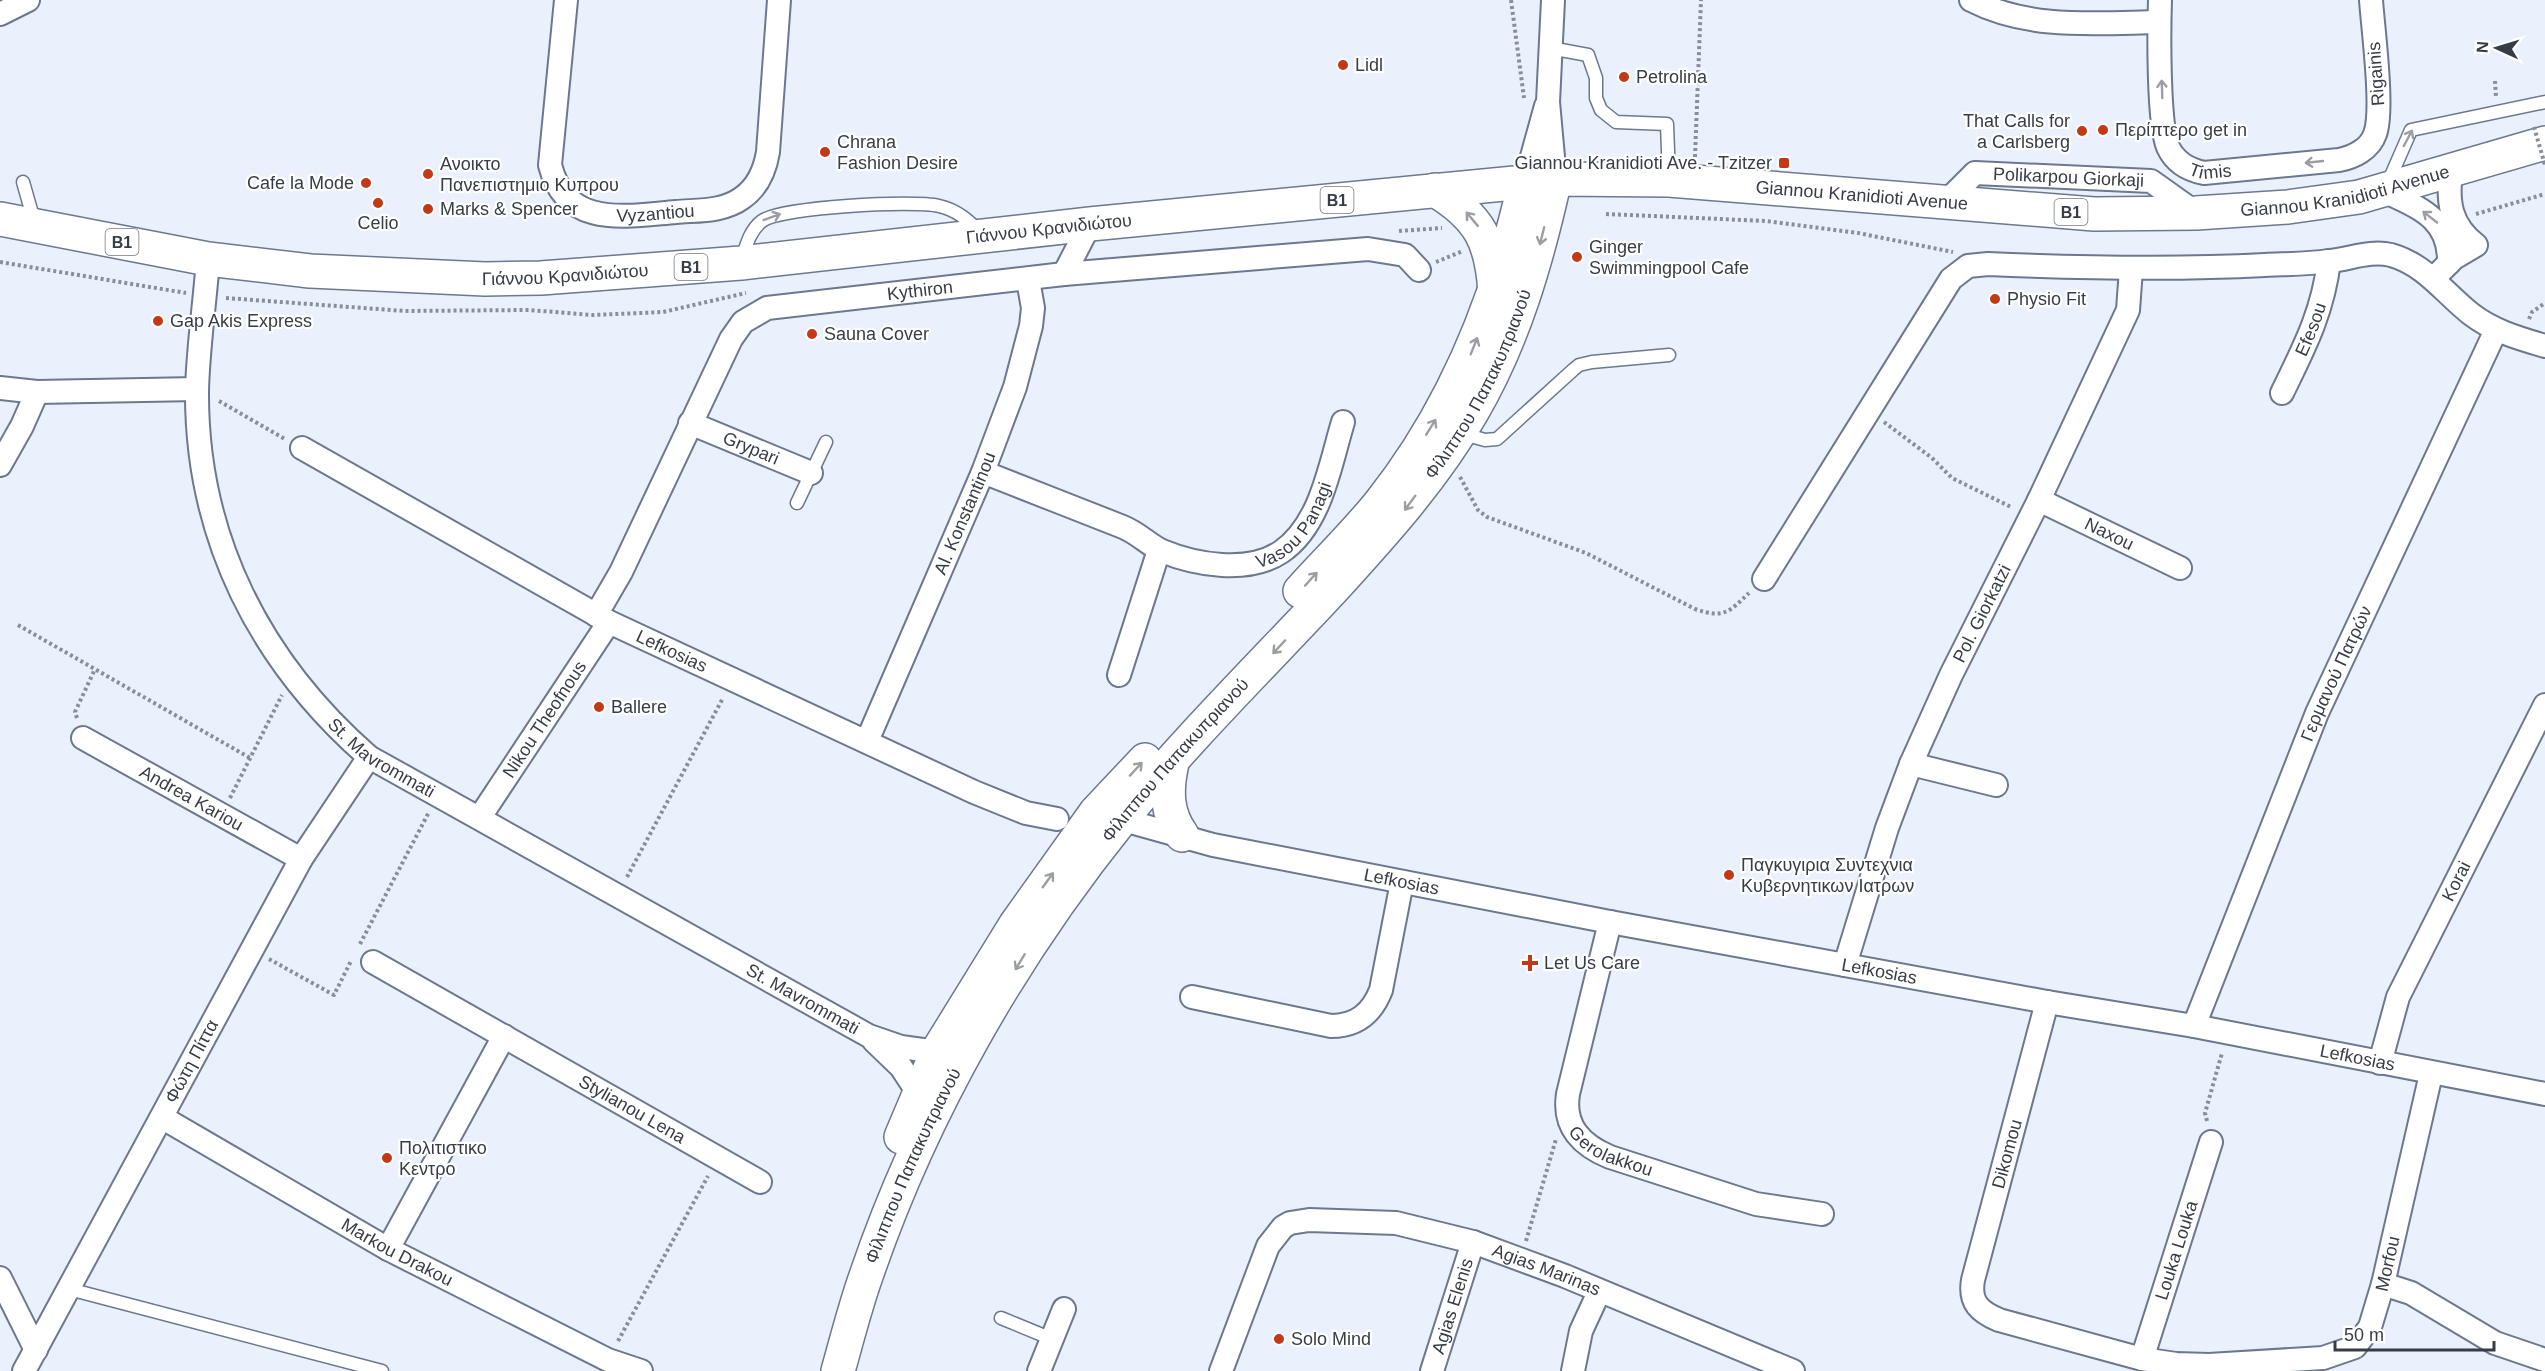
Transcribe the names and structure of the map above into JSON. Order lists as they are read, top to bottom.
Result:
{
  "streets": {
    "main road": [
      "Giannou Kranidioti Avenue",
      "B1",
      "Γιάννου Κρανιδιώτου",
      "Φίλιππου Παπακυπριανού"
    ],
    "street": [
      "Rigainis",
      "Timis",
      "Vyzantiou",
      "Kythiron",
      "Efesou",
      "Grypari",
      "Al. Konstantinou",
      "Vasou Panagi",
      "Naxou",
      "Pol. Giorkatzi",
      "Lefkosias",
      "Γερμανού Πατρών",
      "Nikou Theofnous",
      "St. Mavrommati",
      "Andrea Kariou",
      "Korai",
      "Φώτη Πίττα",
      "Stylianou Lena",
      "Gerolakkou",
      "Dikomou",
      "Louka Louka",
      "Markou Drakou",
      "Morfou",
      "Agias Marinas",
      "Agias Elenis"
    ]
  },
  "crossings": [
    ["Rigainis", "Timis"],
    ["Giannou Kranidioti Avenue", "Γιάννου Κρανιδιώτου"],
    ["Giannou Kranidioti Avenue", "Φίλιππου Παπακυπριανού"],
    ["B1", "Γιάννου Κρανιδιώτου"],
    ["B1", "St. Mavrommati"],
    ["Γιάννου Κρανιδιώτου", "St. Mavrommati"],
    ["Kythiron", "Grypari"],
    ["Kythiron", "Al. Konstantinou"],
    ["Kythiron", "Lefkosias"],
    ["Kythiron", "Nikou Theofnous"],
    ["Φίλιππου Παπακυπριανού", "Lefkosias"],
    ["Φίλιππου Παπακυπριανού", "St. Mavrommati"],
    ["Al. Konstantinou", "Vasou Panagi"],
    ["Al. Konstantinou", "Lefkosias"],
    ["Naxou", "Pol. Giorkatzi"],
    ["Pol. Giorkatzi", "Lefkosias"],
    ["Lefkosias", "Γερμανού Πατρών"],
    ["Lefkosias", "Nikou Theofnous"],
    ["Lefkosias", "Korai"],
    ["Lefkosias", "Gerolakkou"],
    ["Lefkosias", "Dikomou"],
    ["Lefkosias", "Morfou"],
    ["Nikou Theofnous", "St. Mavrommati"],
    ["St. Mavrommati", "Φώτη Πίττα"],
    ["Andrea Kariou", "Φώτη Πίττα"],
    ["Φώτη Πίττα", "Markou Drakou"],
    ["Dikomou", "Morfou"],
    ["Louka Louka", "Morfou"],
    ["Agias Marinas", "Agias Elenis"]
  ],
  "places": {
    "other": [
      "Lidl",
      "Petrolina",
      "Περίπτερο get in",
      "That Calls for a Carlsberg",
      "Chrana Fashion Desire",
      "Ανοικτο Πανεπιστημιο Κυπρου",
      "Cafe la Mode",
      "Celio",
      "Marks & Spencer",
      "Ginger Swimmingpool Cafe",
      "Physio Fit",
      "Gap Akis Express",
      "Sauna Cover",
      "Ballere",
      "Παγκυγιρια Συντεχνια Κυβερνητικων Ιατρων",
      "Πολιτιστικο Κεντρο",
      "Solo Mind"
    ],
    "transit": ["Giannou Kranidioti Ave. - Tzitzer"],
    "health": ["Let Us Care"]
  },
  "scale_bar": "50 m",
  "north": "left"
}
